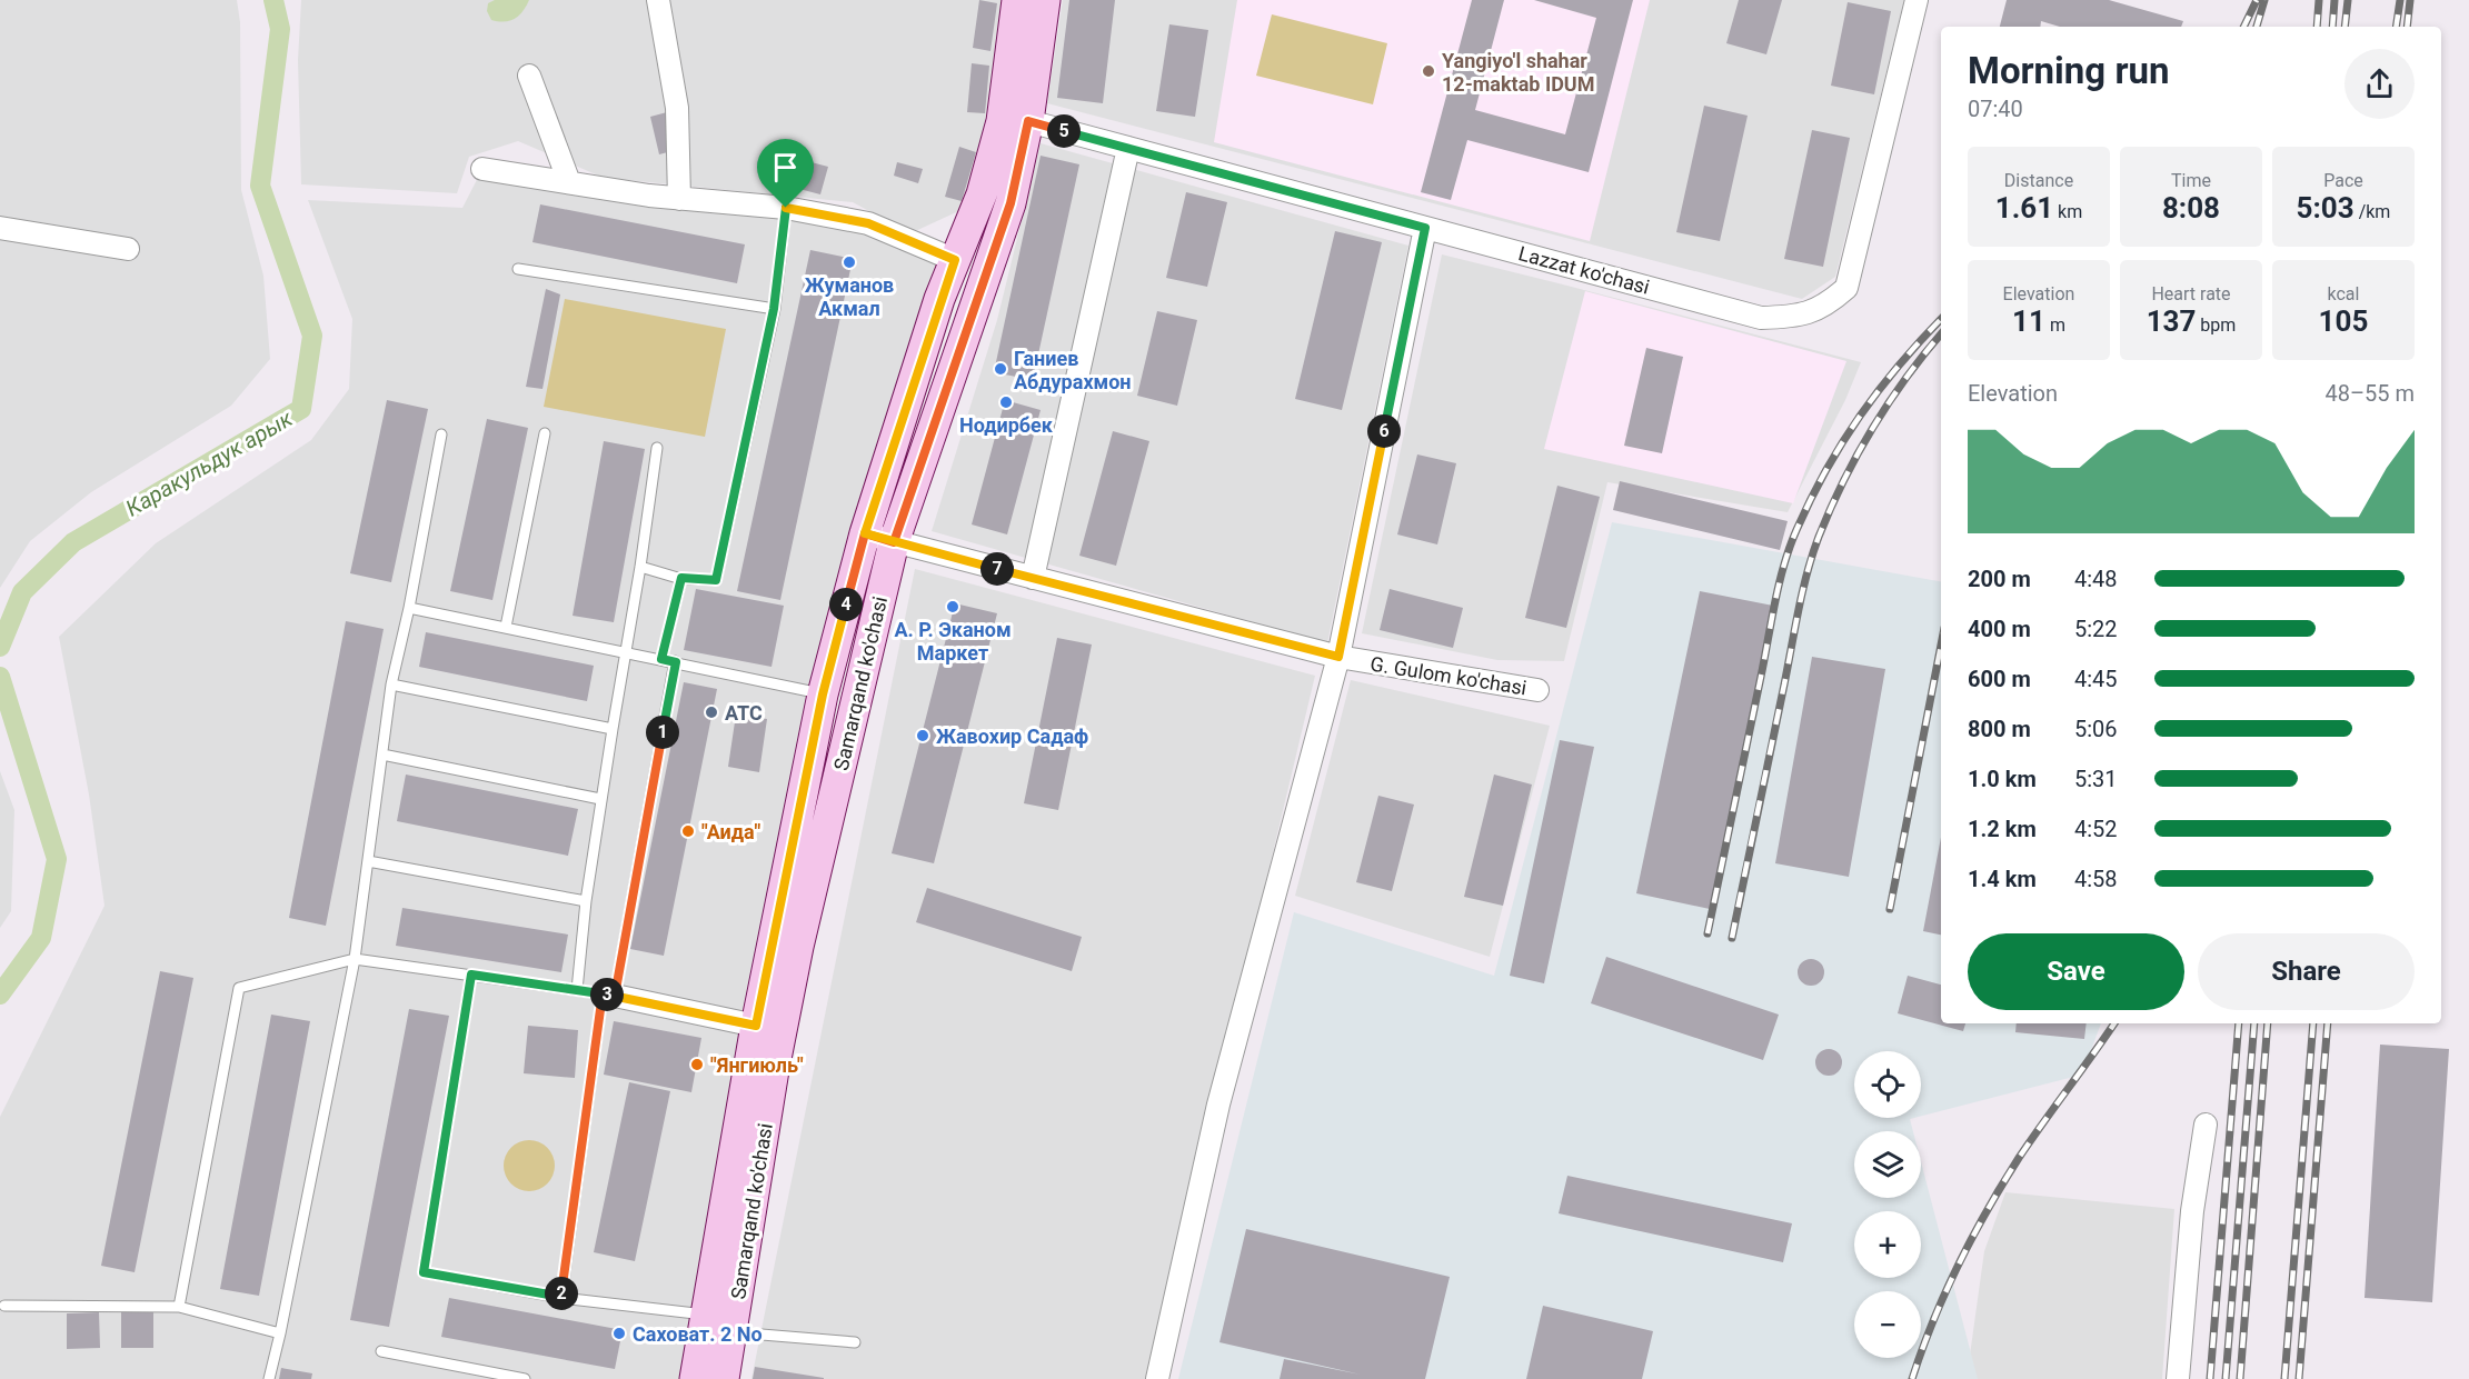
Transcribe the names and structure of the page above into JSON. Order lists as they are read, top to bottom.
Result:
{
  "streets": {
    "main road": ["Samarqand ko'chasi"],
    "street": ["Lazzat ko'chasi", "G. Gulom ko'chasi"]
  },
  "crossings": [
    ["Lazzat ko'chasi", "Samarqand ko'chasi"],
    ["G. Gulom ko'chasi", "Samarqand ko'chasi"]
  ],
  "water": ["Каракульдук арык"],
  "places": [
    "Yangiyo'l shahar 12-maktab IDUM",
    "Жуманов Акмал",
    "Ганиев Абдурахмон",
    "Нодирбек",
    "А. Р. Эканом Маркет",
    "АТС",
    "Жавохир Садаф",
    "\"Аида\"",
    "\"Янгиюль\"",
    "Саховат. 2 No"
  ],
  "page": {
    "heading": ["Morning run", "07:40"],
    "pins": [
      "5",
      "6",
      "7",
      "4",
      "1",
      "3",
      "2"
    ],
    "stats": [
      ["Distance", "1.61 km"],
      ["Time", "8:08"],
      ["Pace", "5:03 /km"],
      ["Elevation", "11 m"],
      ["Heart rate", "137 bpm"],
      ["kcal", "105"]
    ],
    "chart": ["Elevation", "48–55 m"],
    "list": [
      {
        "name": "200 m",
        "note": "4:48"
      },
      {
        "name": "400 m",
        "note": "5:22"
      },
      {
        "name": "600 m",
        "note": "4:45"
      },
      {
        "name": "800 m",
        "note": "5:06"
      },
      {
        "name": "1.0 km",
        "note": "5:31"
      },
      {
        "name": "1.2 km",
        "note": "4:52"
      },
      {
        "name": "1.4 km",
        "note": "4:58"
      }
    ],
    "buttons": ["Save", "Share"],
    "map_buttons": ["+", "−"]
  }
}
